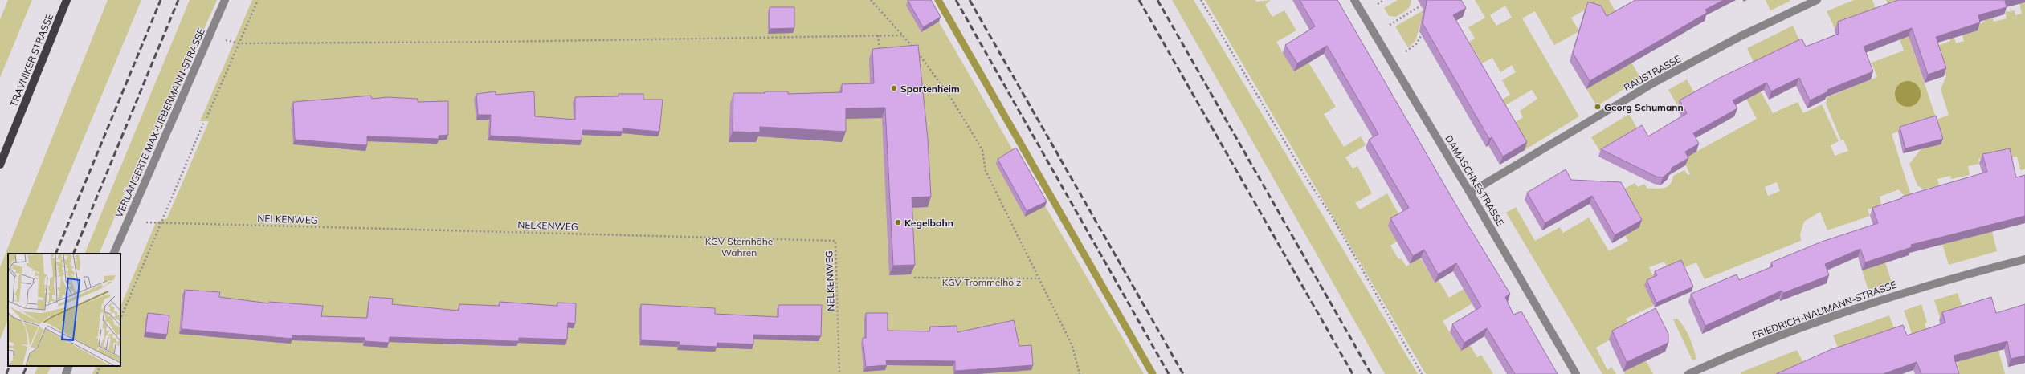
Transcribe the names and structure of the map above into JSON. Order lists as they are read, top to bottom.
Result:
{
  "streets": {
    "main road": ["TRAVNIKER STRASSE"],
    "street": [
      "RAUSTRASSE",
      "VERLÄNGERTE MAX-LIEBERMANN-STRASSE",
      "DAMASCHKESTRASSE",
      "FRIEDRICH-NAUMANN-STRASSE"
    ],
    "path": ["NELKENWEG"]
  },
  "crossings": [
    ["RAUSTRASSE", "DAMASCHKESTRASSE"],
    ["VERLÄNGERTE MAX-LIEBERMANN-STRASSE", "NELKENWEG"]
  ],
  "parks": ["KGV Sternhöhe Wahren", "KGV Trommelholz"],
  "places": ["Spartenheim", "Georg Schumann", "Kegelbahn"]
}
